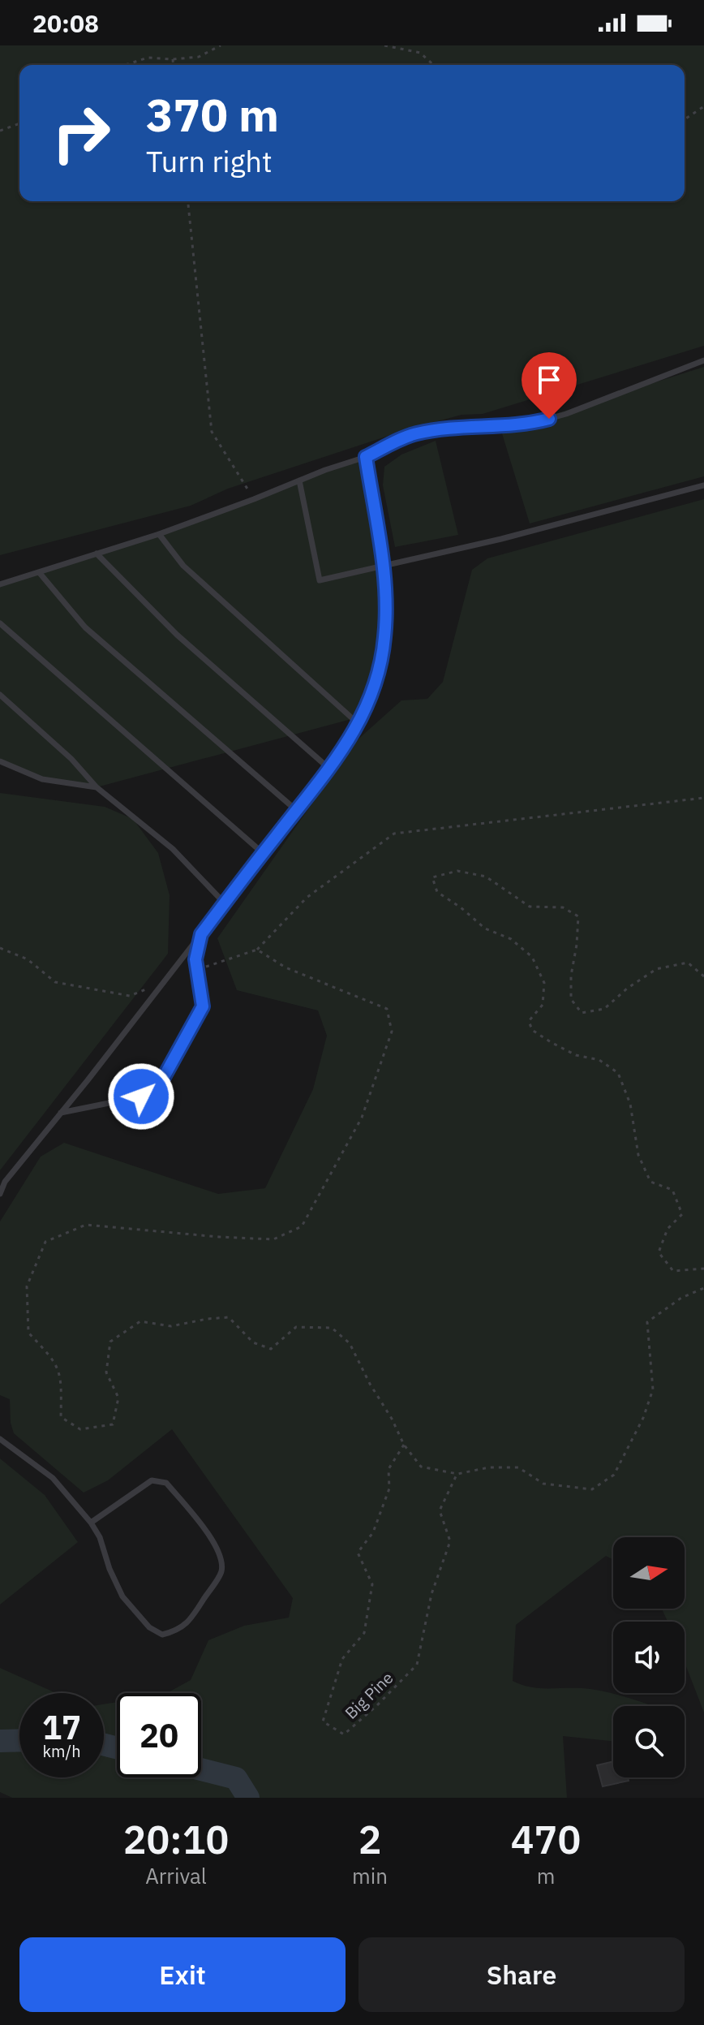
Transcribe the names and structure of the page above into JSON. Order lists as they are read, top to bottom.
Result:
{
  "streets": {
    "path": ["Big Pine"]
  },
  "north": "right",
  "page": {
    "status": "20:08",
    "turn": ["370 m", "Turn right"],
    "speed": "17 km/h",
    "limit": "20",
    "eta": [
      "20:10",
      "Arrival",
      "2",
      "min",
      "470",
      "m"
    ],
    "buttons": ["Exit", "Share"]
  }
}
